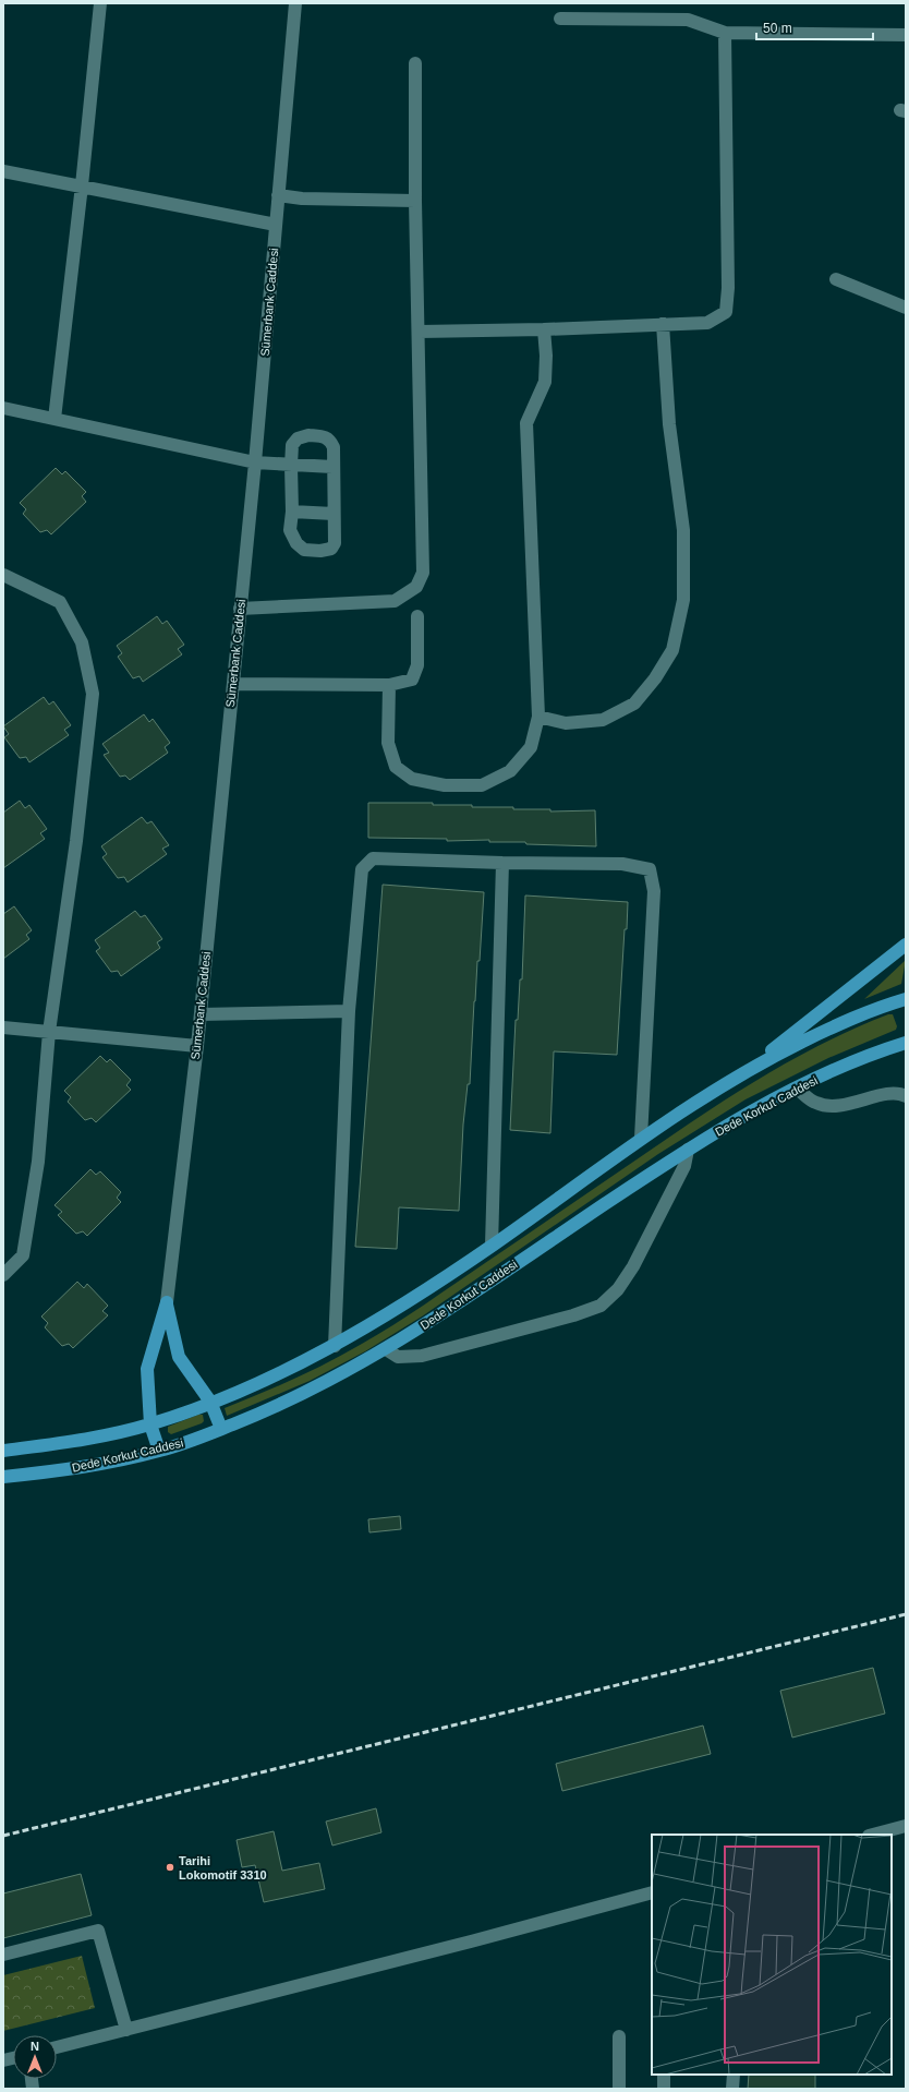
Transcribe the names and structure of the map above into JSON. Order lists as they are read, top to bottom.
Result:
{
  "streets": {
    "main road": ["Dede Korkut Caddesi"],
    "street": ["Sümerbank Caddesi"]
  },
  "places": ["Tarihi Lokomotif 3310"],
  "scale_bar": "50 m",
  "north": "top"
}
